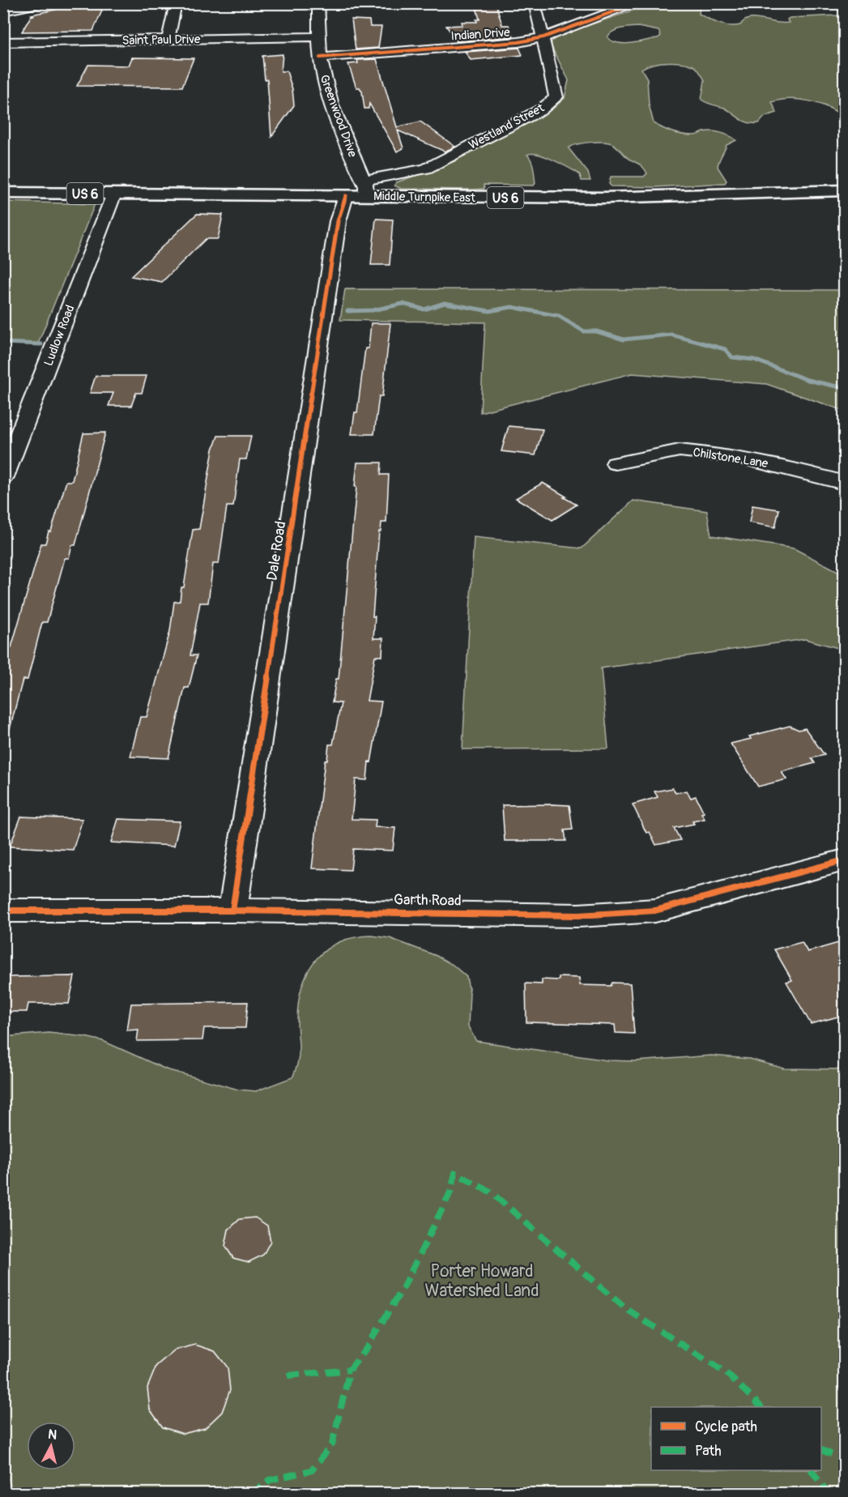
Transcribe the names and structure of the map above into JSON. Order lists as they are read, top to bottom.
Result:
{
  "streets": {
    "main road": ["US 6", "Middle Turnpike East"],
    "street": [
      "Indian Drive",
      "Saint Paul Drive",
      "Greenwood Drive",
      "Westland Street",
      "Ludlow Road",
      "Chilstone Lane",
      "Dale Road",
      "Garth Road"
    ]
  },
  "crossings": [
    ["Indian Drive", "Greenwood Drive"],
    ["Indian Drive", "Westland Street"],
    ["Saint Paul Drive", "Greenwood Drive"],
    ["Greenwood Drive", "Westland Street"],
    ["Greenwood Drive", "Middle Turnpike East"],
    ["Greenwood Drive", "Dale Road"],
    ["Westland Street", "Middle Turnpike East"],
    ["Westland Street", "Dale Road"],
    ["Middle Turnpike East", "Ludlow Road"],
    ["Middle Turnpike East", "Dale Road"],
    ["Dale Road", "Garth Road"]
  ],
  "parks": ["Porter Howard Watershed Land"],
  "legend": ["Cycle path", "Path"],
  "north": "top"
}
